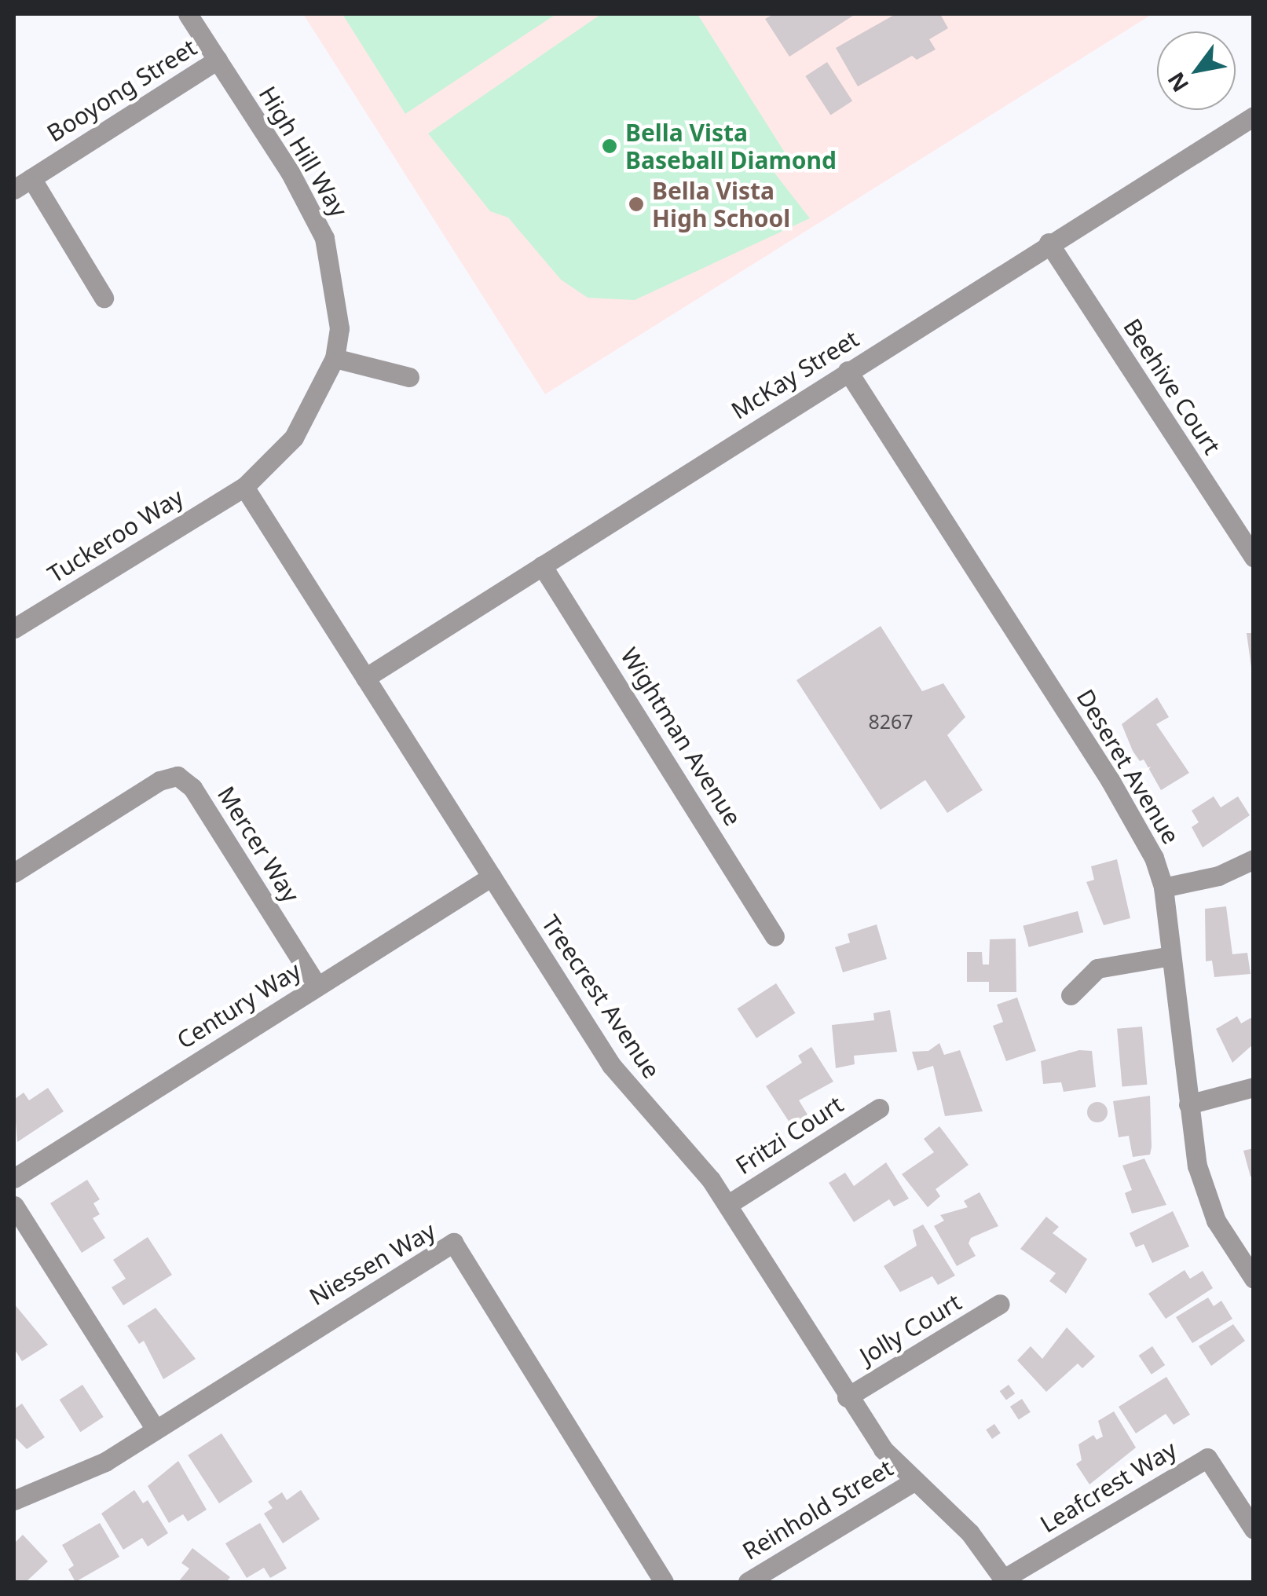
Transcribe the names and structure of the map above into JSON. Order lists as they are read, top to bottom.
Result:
{
  "streets": {
    "street": [
      "Booyong Street",
      "High Hill Way",
      "McKay Street",
      "Beehive Court",
      "Tuckeroo Way",
      "Wightman Avenue",
      "Deseret Avenue",
      "Mercer Way",
      "Treecrest Avenue",
      "Century Way",
      "Fritzi Court",
      "Niessen Way",
      "Jolly Court",
      "Leafcrest Way",
      "Reinhold Street"
    ]
  },
  "crossings": [
    ["Booyong Street", "High Hill Way"],
    ["High Hill Way", "Tuckeroo Way"],
    ["High Hill Way", "Treecrest Avenue"],
    ["McKay Street", "Beehive Court"],
    ["McKay Street", "Wightman Avenue"],
    ["McKay Street", "Deseret Avenue"],
    ["McKay Street", "Treecrest Avenue"],
    ["Tuckeroo Way", "Treecrest Avenue"],
    ["Mercer Way", "Century Way"],
    ["Treecrest Avenue", "Century Way"],
    ["Treecrest Avenue", "Fritzi Court"],
    ["Treecrest Avenue", "Jolly Court"],
    ["Treecrest Avenue", "Leafcrest Way"],
    ["Treecrest Avenue", "Reinhold Street"]
  ],
  "places": ["Bella Vista Baseball Diamond", "Bella Vista High School"],
  "house_numbers": ["8267"],
  "north": "bottom left"
}
